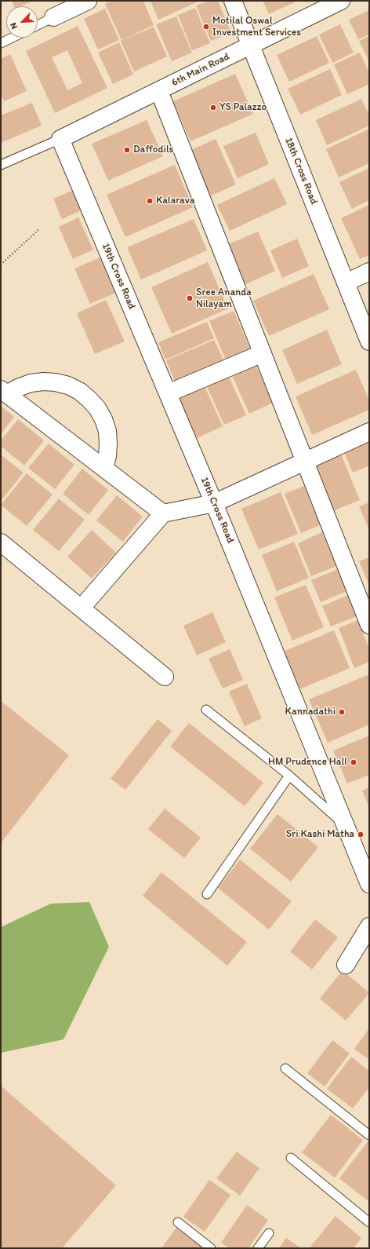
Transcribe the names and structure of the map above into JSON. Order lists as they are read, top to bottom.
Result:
{
  "streets": {
    "street": ["6th Main Road", "18th Cross Road", "19th Cross Road"]
  },
  "crossings": [
    ["6th Main Road", "18th Cross Road"],
    ["6th Main Road", "19th Cross Road"]
  ],
  "places": [
    "Motilal Oswal Investment Services",
    "YS Palazzo",
    "Daffodils",
    "Kalarava",
    "Sree Ananda Nilayam",
    "Kannadathi",
    "HM Prudence Hall",
    "Sri Kashi Matha"
  ],
  "north": "bottom left"
}
